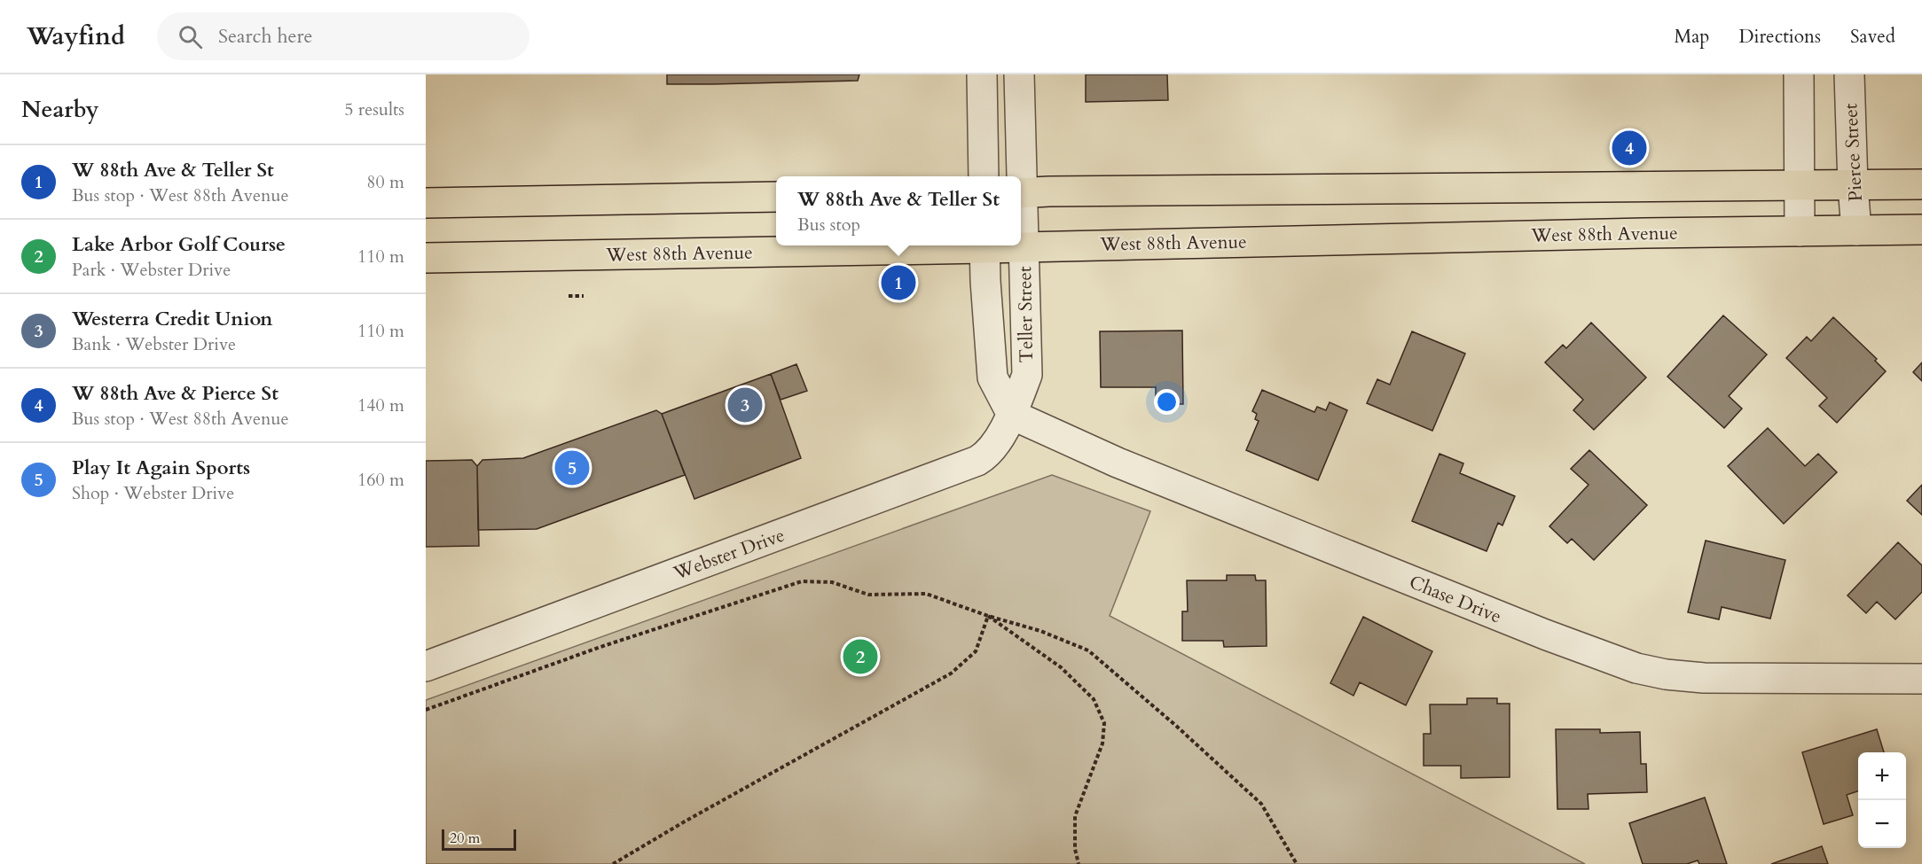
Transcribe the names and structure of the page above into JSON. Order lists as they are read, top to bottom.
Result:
{
  "streets": {
    "main road": ["West 88th Avenue"],
    "street": [
      "Pierce Street",
      "Teller Street",
      "Webster Drive",
      "Chase Drive"
    ]
  },
  "crossings": [
    ["Pierce Street", "West 88th Avenue"],
    ["West 88th Avenue", "Teller Street"],
    ["Teller Street", "Webster Drive"],
    ["Teller Street", "Chase Drive"],
    ["Webster Drive", "Chase Drive"]
  ],
  "scale_bar": "20 m",
  "page": {
    "header": "Wayfind",
    "search": "Search here",
    "nav": ["Map", "Directions", "Saved"],
    "heading": ["Nearby", "5 results"],
    "pins": [
      "4",
      "1",
      "3",
      "5",
      "2"
    ],
    "list": [
      {
        "mark": "1",
        "name": "W 88th Ave & Teller St",
        "note": "Bus stop · West 88th Avenue",
        "value": "80 m"
      },
      {
        "mark": "2",
        "name": "Lake Arbor Golf Course",
        "note": "Park · Webster Drive",
        "value": "110 m"
      },
      {
        "mark": "3",
        "name": "Westerra Credit Union",
        "note": "Bank · Webster Drive",
        "value": "110 m"
      },
      {
        "mark": "4",
        "name": "W 88th Ave & Pierce St",
        "note": "Bus stop · West 88th Avenue",
        "value": "140 m"
      },
      {
        "mark": "5",
        "name": "Play It Again Sports",
        "note": "Shop · Webster Drive",
        "value": "160 m"
      }
    ],
    "popup": ["W 88th Ave & Teller St", "Bus stop"],
    "map_buttons": ["+", "−"],
    "scale": "20 m"
  }
}
